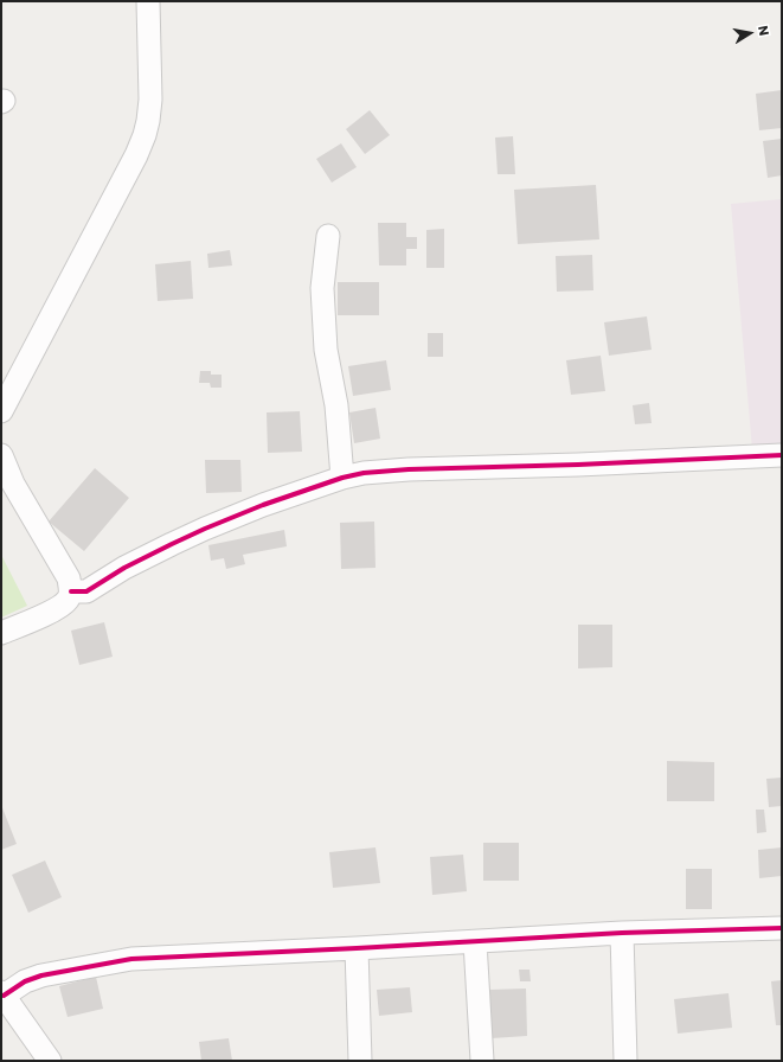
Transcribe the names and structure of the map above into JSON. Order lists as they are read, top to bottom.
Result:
{
  "north": "right"
}
